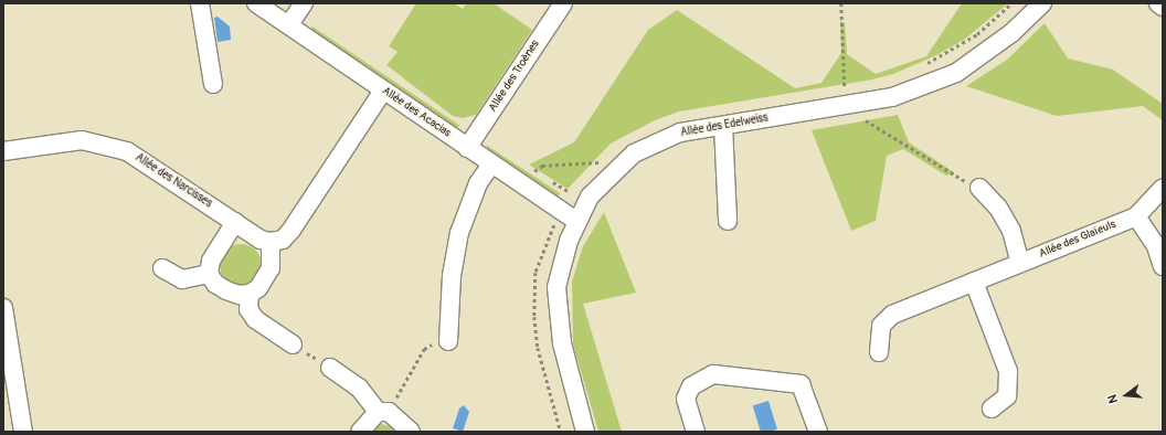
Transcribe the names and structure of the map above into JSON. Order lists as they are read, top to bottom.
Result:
{
  "streets": {
    "street": [
      "Allée des Troènes",
      "Allée des Acacias",
      "Allée des Edelweiss",
      "Allée des Narcisses",
      "Allée des Glaïeuls"
    ]
  },
  "crossings": [
    ["Allée des Troènes", "Allée des Acacias"],
    ["Allée des Acacias", "Allée des Edelweiss"]
  ],
  "north": "left"
}
